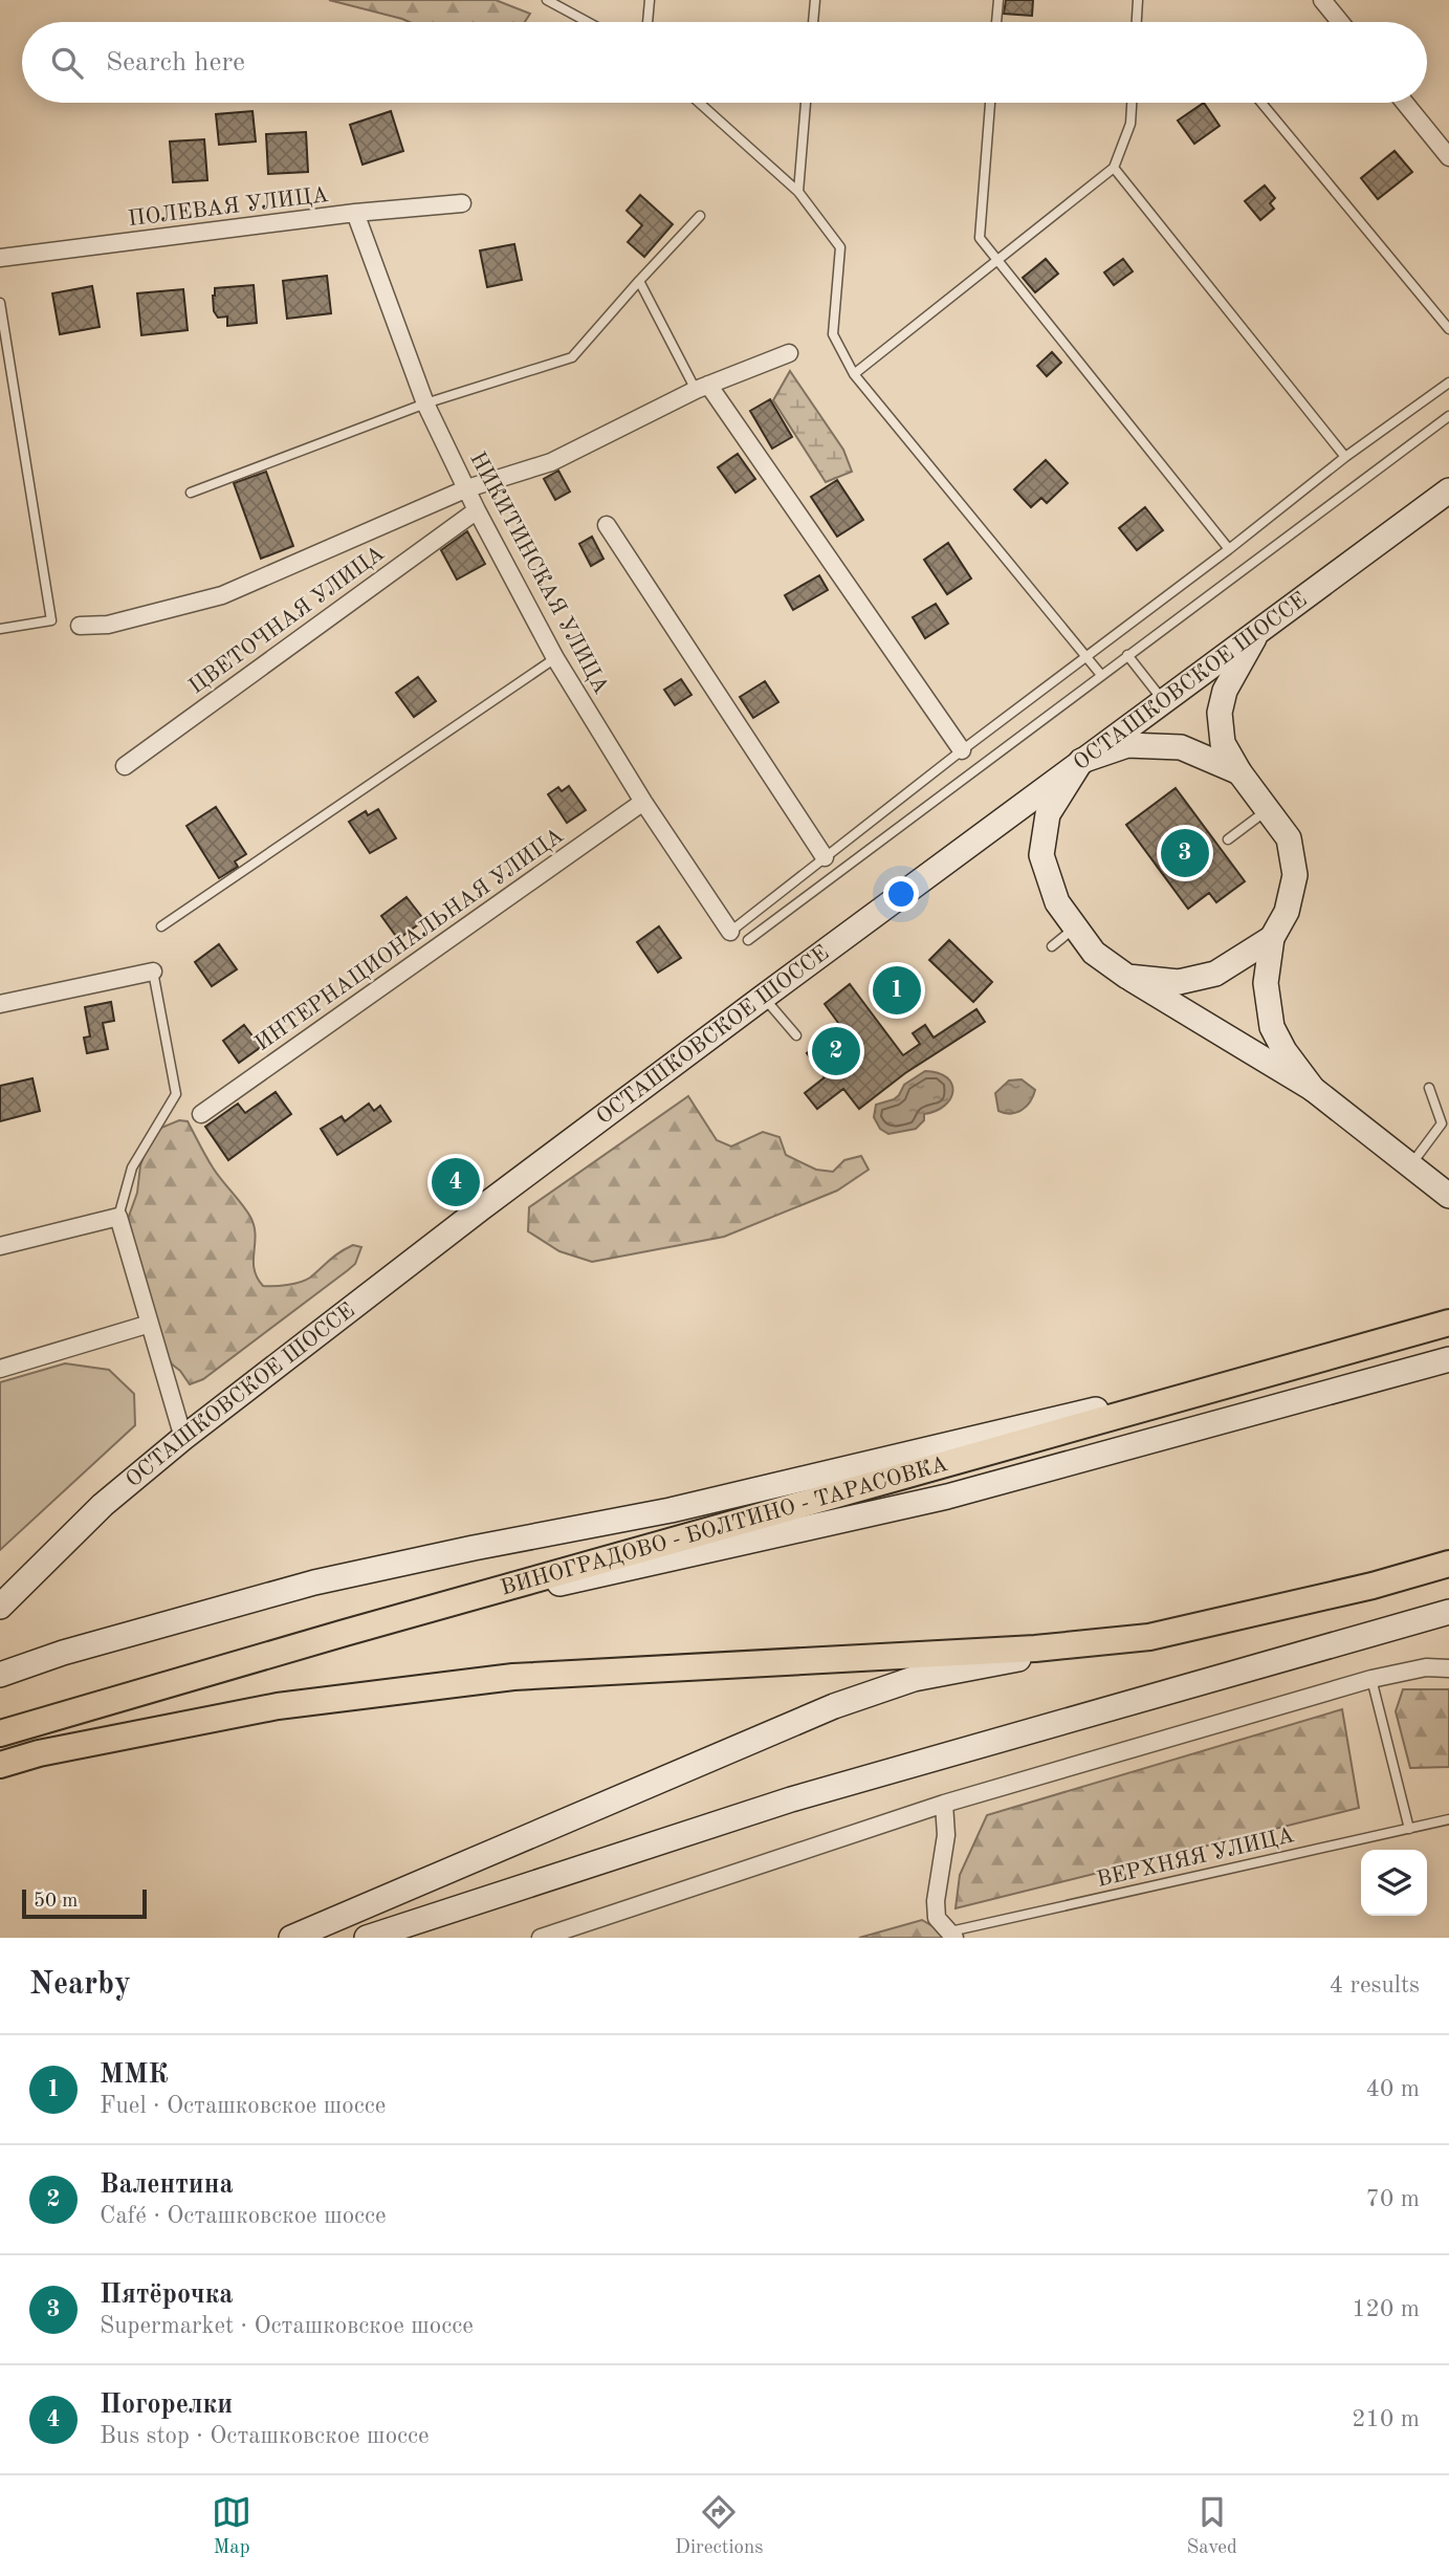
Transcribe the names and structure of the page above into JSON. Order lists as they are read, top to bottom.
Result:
{
  "streets": {
    "main road": ["ОСТАШКОВСКОЕ ШОССЕ", "ВИНОГРАДОВО - БОЛТИНО - ТАРАСОВКА"],
    "street": [
      "ПОЛЕВАЯ УЛИЦА",
      "НИКИТИНСКАЯ УЛИЦА",
      "ЦВЕТОЧНАЯ УЛИЦА",
      "ИНТЕРНАЦИОНАЛЬНАЯ УЛИЦА"
    ],
    "lane": ["ВЕРХНЯЯ УЛИЦА"]
  },
  "crossings": [
    ["ПОЛЕВАЯ УЛИЦА", "НИКИТИНСКАЯ УЛИЦА"],
    ["НИКИТИНСКАЯ УЛИЦА", "ЦВЕТОЧНАЯ УЛИЦА"],
    ["НИКИТИНСКАЯ УЛИЦА", "ИНТЕРНАЦИОНАЛЬНАЯ УЛИЦА"]
  ],
  "scale_bar": "50 m",
  "page": {
    "search": "Search here",
    "pins": [
      "3",
      "1",
      "2",
      "4"
    ],
    "scale": "50 m",
    "heading": ["Nearby", "4 results"],
    "list": [
      {
        "mark": "1",
        "name": "ММК",
        "note": "Fuel · Осташковское шоссе",
        "value": "40 m"
      },
      {
        "mark": "2",
        "name": "Валентина",
        "note": "Café · Осташковское шоссе",
        "value": "70 m"
      },
      {
        "mark": "3",
        "name": "Пятёрочка",
        "note": "Supermarket · Осташковское шоссе",
        "value": "120 m"
      },
      {
        "mark": "4",
        "name": "Погорелки",
        "note": "Bus stop · Осташковское шоссе",
        "value": "210 m"
      }
    ],
    "nav": ["Map", "Directions", "Saved"]
  }
}
